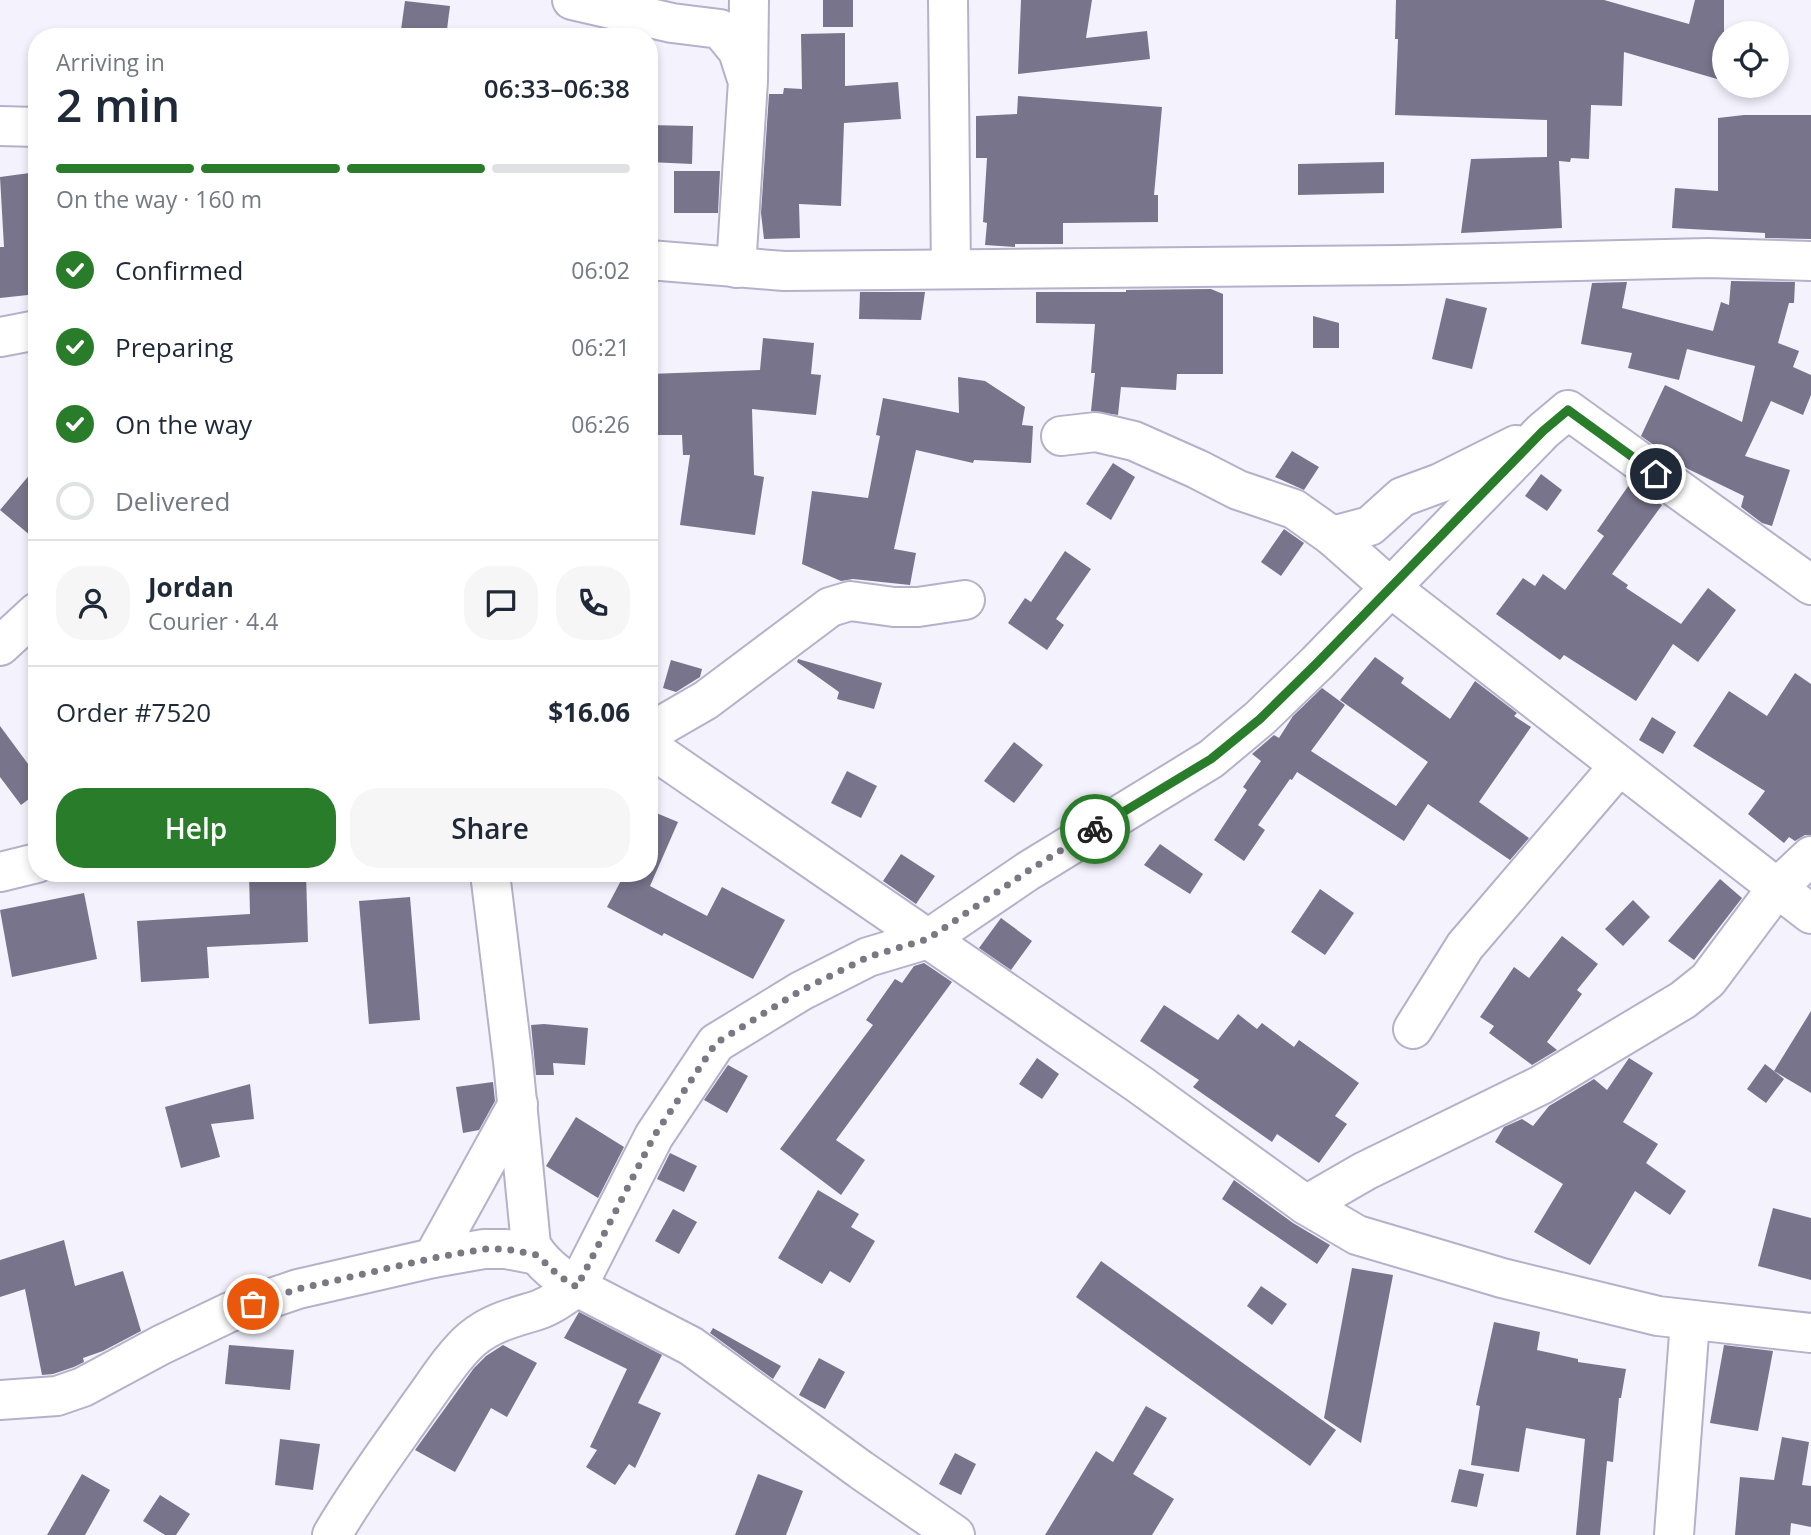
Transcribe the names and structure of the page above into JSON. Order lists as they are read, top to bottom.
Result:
{
  "page": {
    "heading": ["2 min", "Arriving in", "06:33–06:38"],
    "panel": [
      "Jordan",
      "Courier · 4.4",
      "Order #7520",
      "$16.06"
    ],
    "bar": "On the way · 160 m",
    "list": [
      ["Confirmed", "06:02"],
      ["Preparing", "06:21"],
      ["On the way", "06:26"],
      "Delivered"
    ],
    "buttons": ["Help", "Share"]
  }
}
